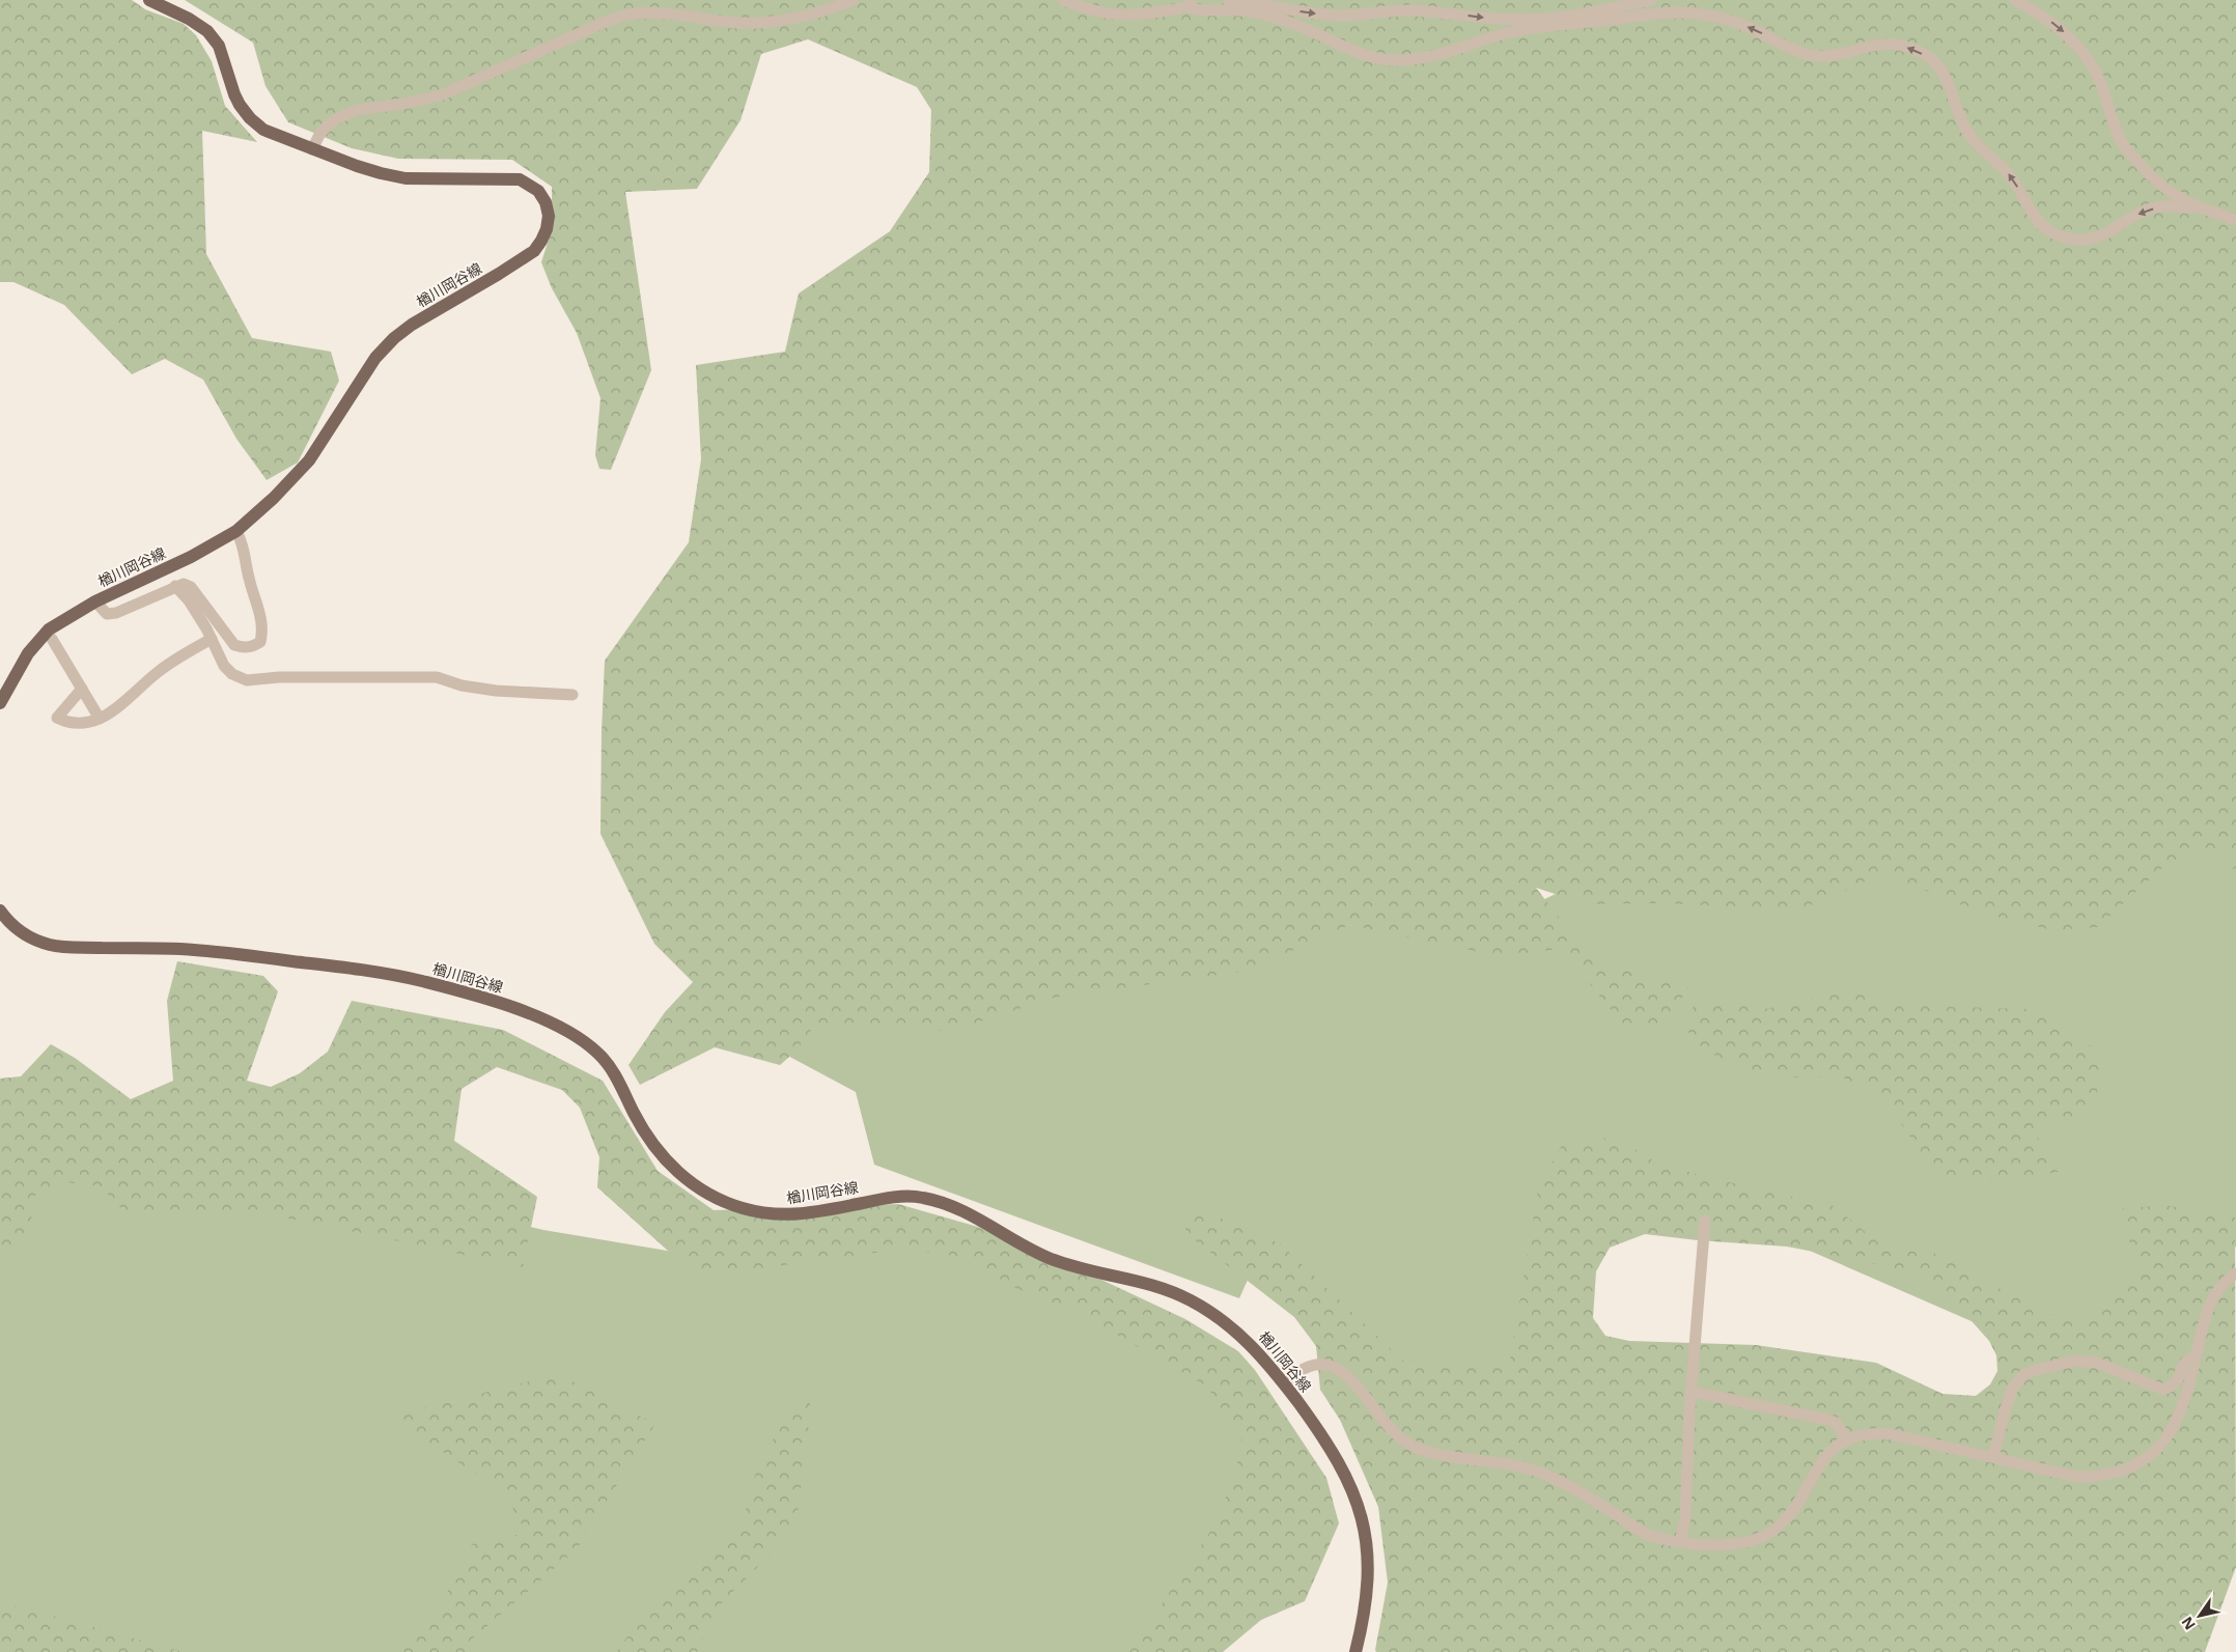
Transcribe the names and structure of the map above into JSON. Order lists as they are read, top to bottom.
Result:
{
  "streets": {
    "main road": ["楢川岡谷線"]
  },
  "north": "bottom left"
}
